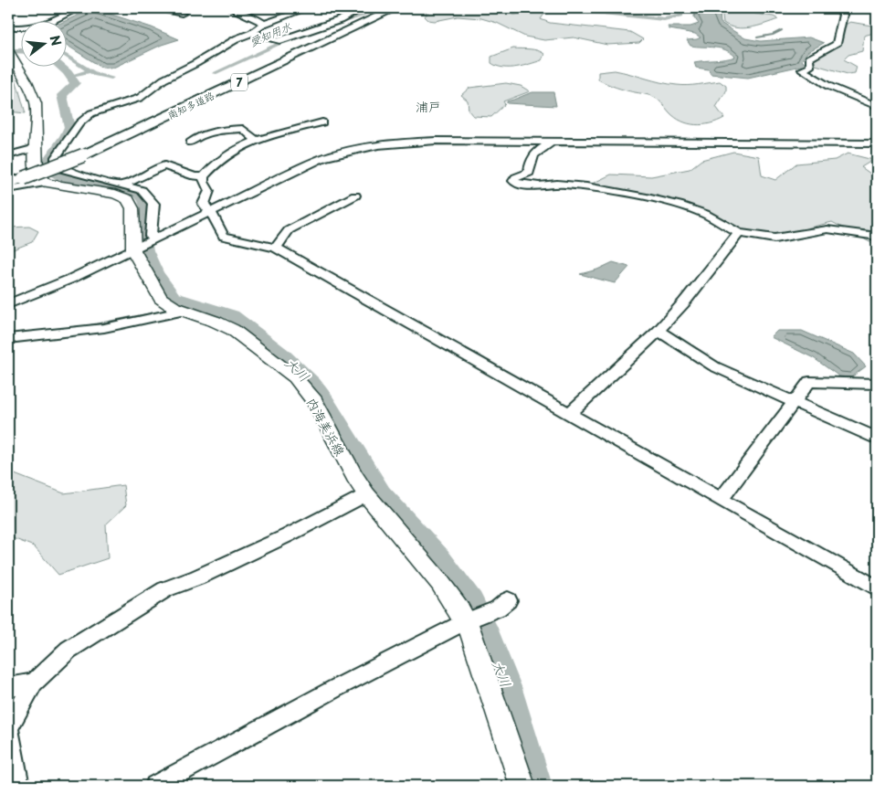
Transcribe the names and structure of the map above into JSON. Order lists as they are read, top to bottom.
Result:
{
  "streets": {
    "highway": ["7", "南知多道路"],
    "main road": ["内海美浜線"]
  },
  "districts": ["浦戸"],
  "water": ["愛知用水", "大川"],
  "north": "right"
}
